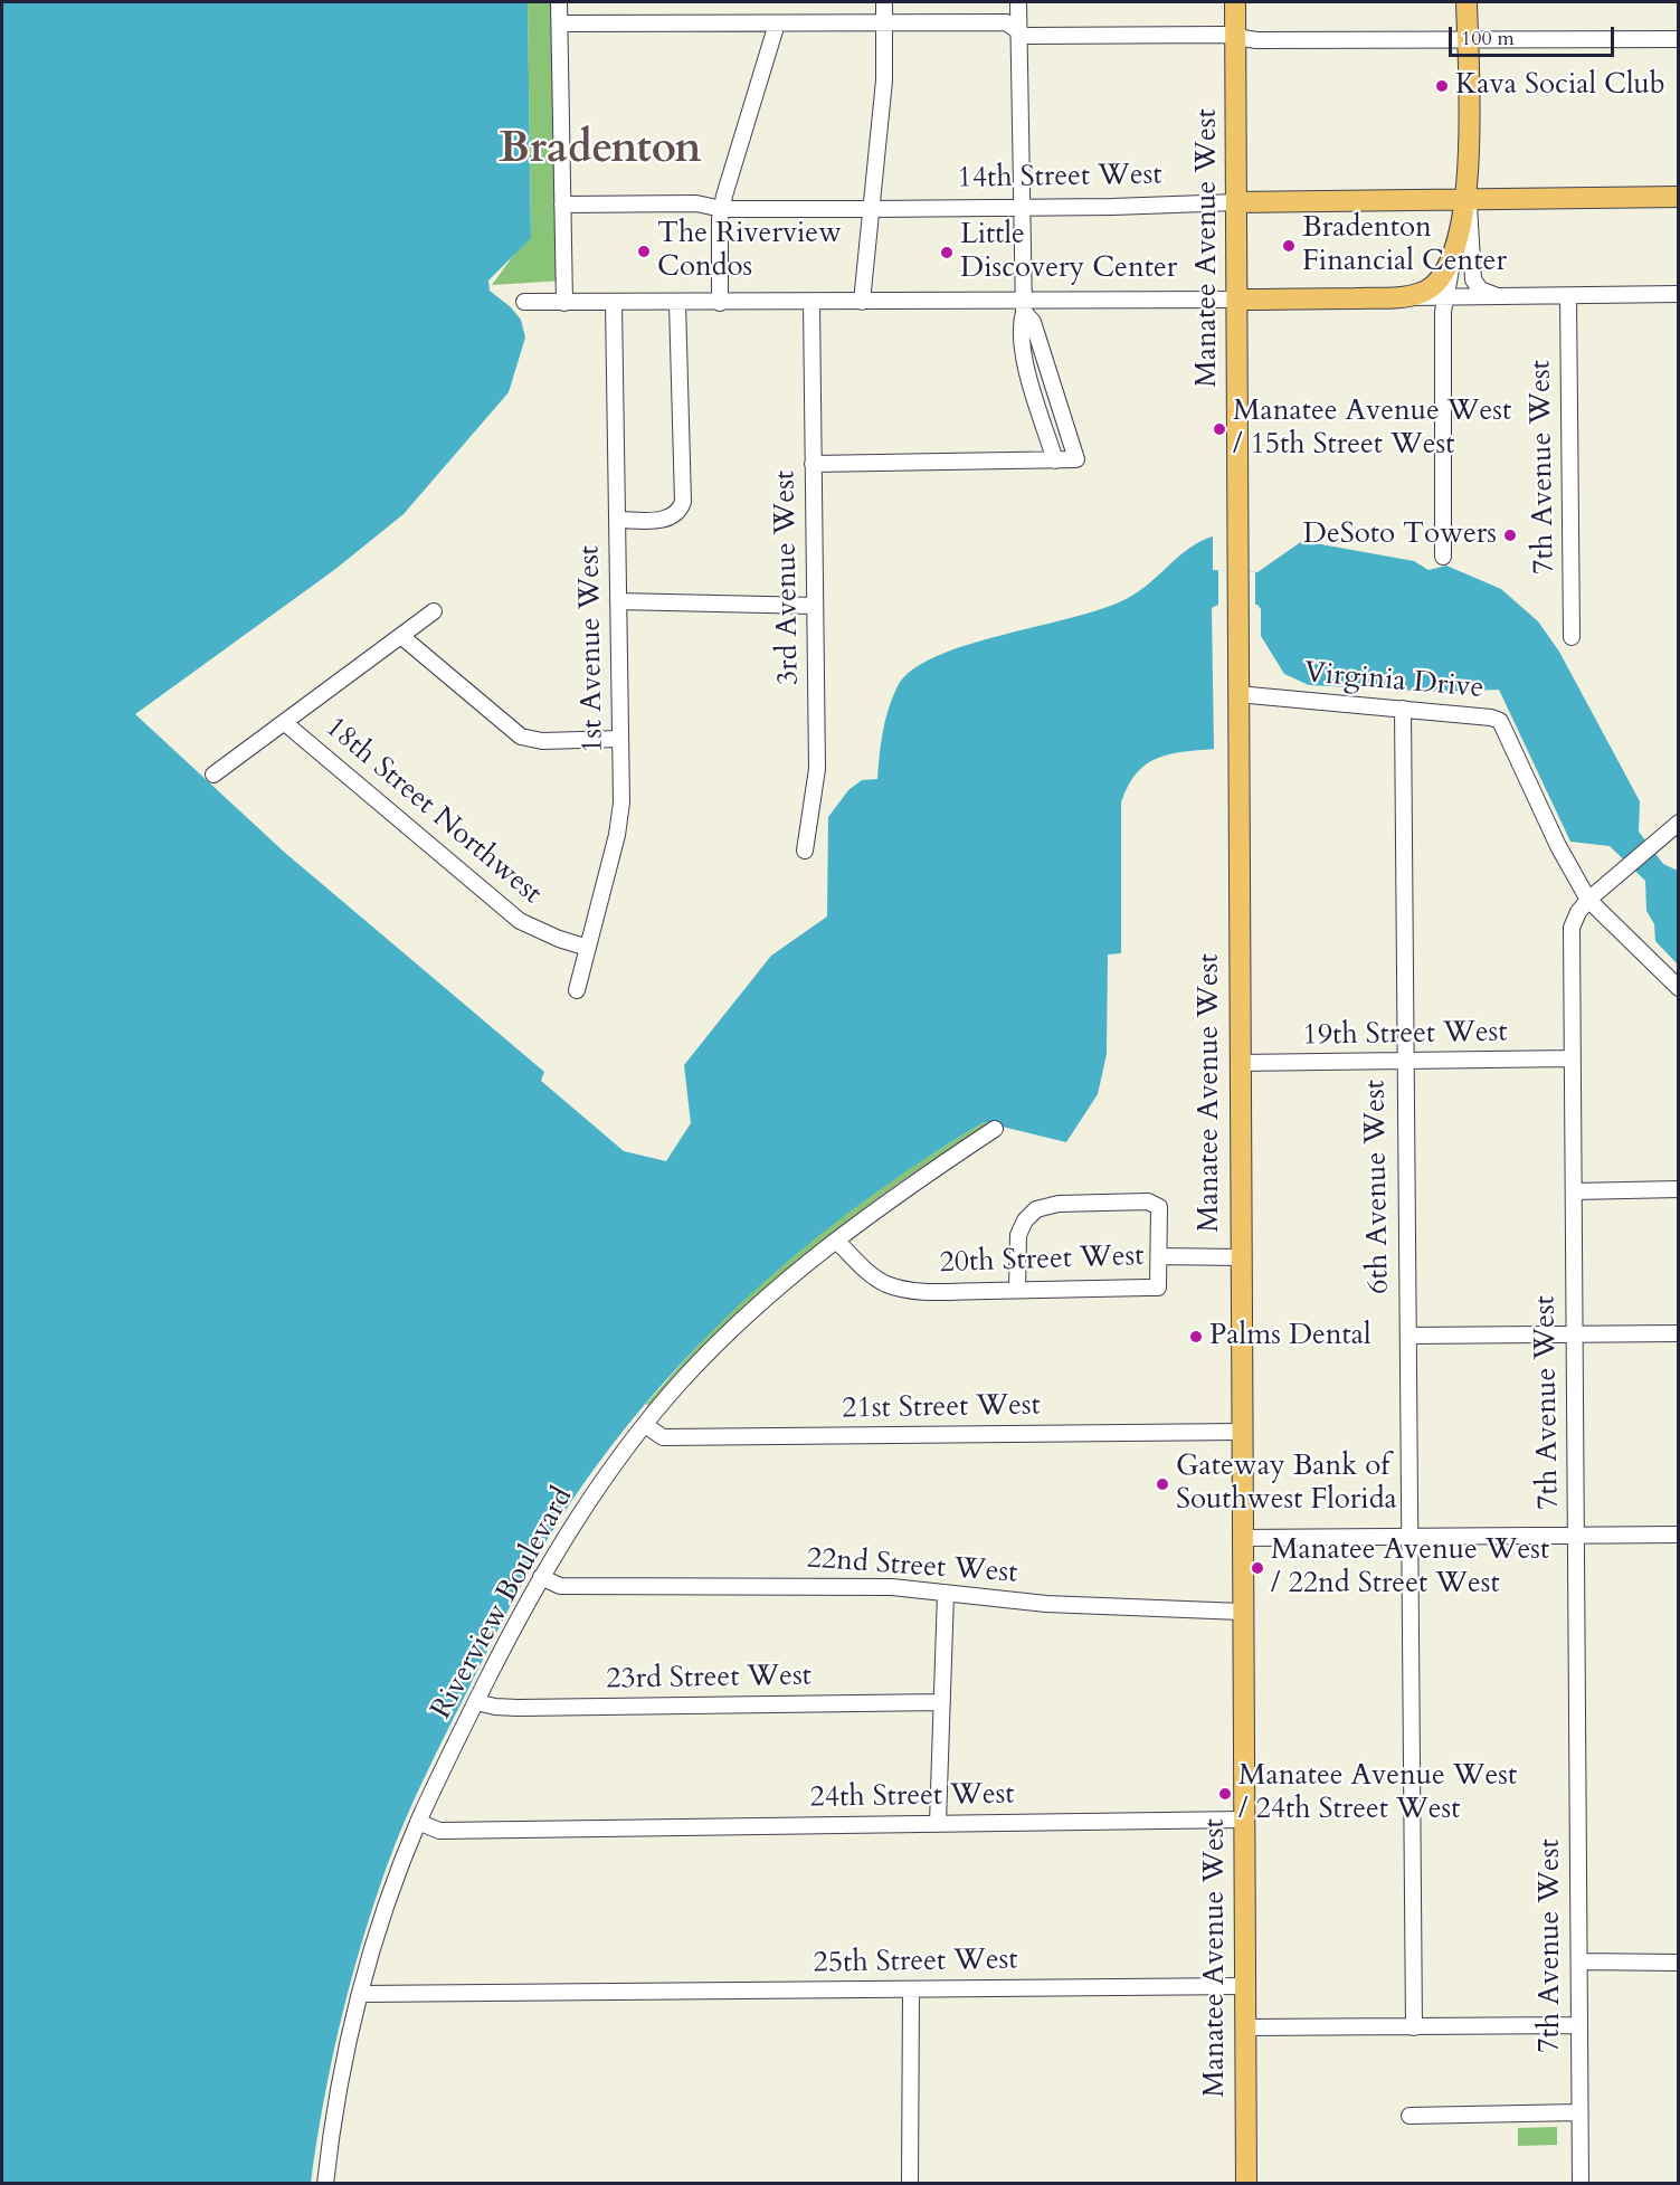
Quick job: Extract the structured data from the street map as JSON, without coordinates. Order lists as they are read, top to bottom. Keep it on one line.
{"streets":{"main road":["14th Street West","Manatee Avenue West"],"street":["7th Avenue West","3rd Avenue West","1st Avenue West","Virginia Drive","18th Street Northwest","19th Street West","6th Avenue West","20th Street West","21st Street West","22nd Street West","Riverview Boulevard","23rd Street West","24th Street West","25th Street West"]},"crossings":[["14th Street West","Manatee Avenue West"],["Manatee Avenue West","Virginia Drive"],["Manatee Avenue West","19th Street West"],["Manatee Avenue West","20th Street West"],["Manatee Avenue West","21st Street West"],["Manatee Avenue West","22nd Street West"],["Manatee Avenue West","24th Street West"],["Manatee Avenue West","25th Street West"],["7th Avenue West","Virginia Drive"],["7th Avenue West","19th Street West"],["1st Avenue West","18th Street Northwest"],["Virginia Drive","6th Avenue West"],["19th Street West","6th Avenue West"],["20th Street West","Riverview Boulevard"],["21st Street West","Riverview Boulevard"],["22nd Street West","Riverview Boulevard"],["Riverview Boulevard","23rd Street West"],["Riverview Boulevard","24th Street West"],["Riverview Boulevard","25th Street West"]],"districts":["Bradenton"],"places":["Kava Social Club","Bradenton Financial Center","The Riverview Condos","Little Discovery Center","Manatee Avenue West / 15th Street West","DeSoto Towers","Palms Dental","Gateway Bank of Southwest Florida","Manatee Avenue West / 22nd Street West","Manatee Avenue West / 24th Street West"],"scale_bar":"100 m"}
